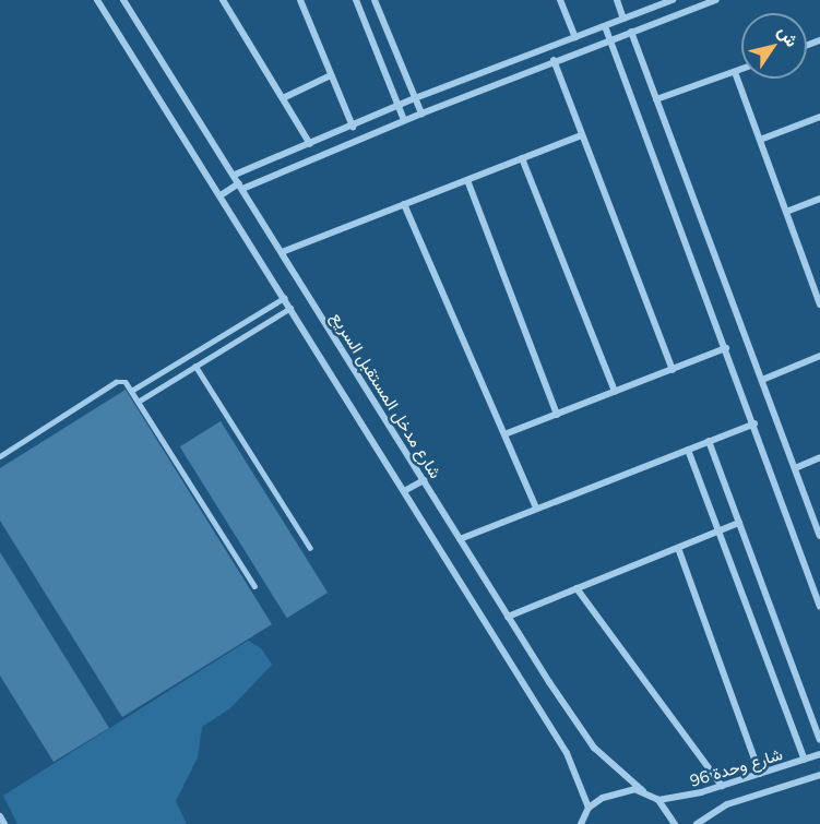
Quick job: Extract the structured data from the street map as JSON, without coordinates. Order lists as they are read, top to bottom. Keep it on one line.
{"streets":{"street":["شارع مدخل المستقبل السريع","شارع وحدة 96"]},"crossings":[["شارع مدخل المستقبل السريع","شارع وحدة 96"]],"north":"top right"}
